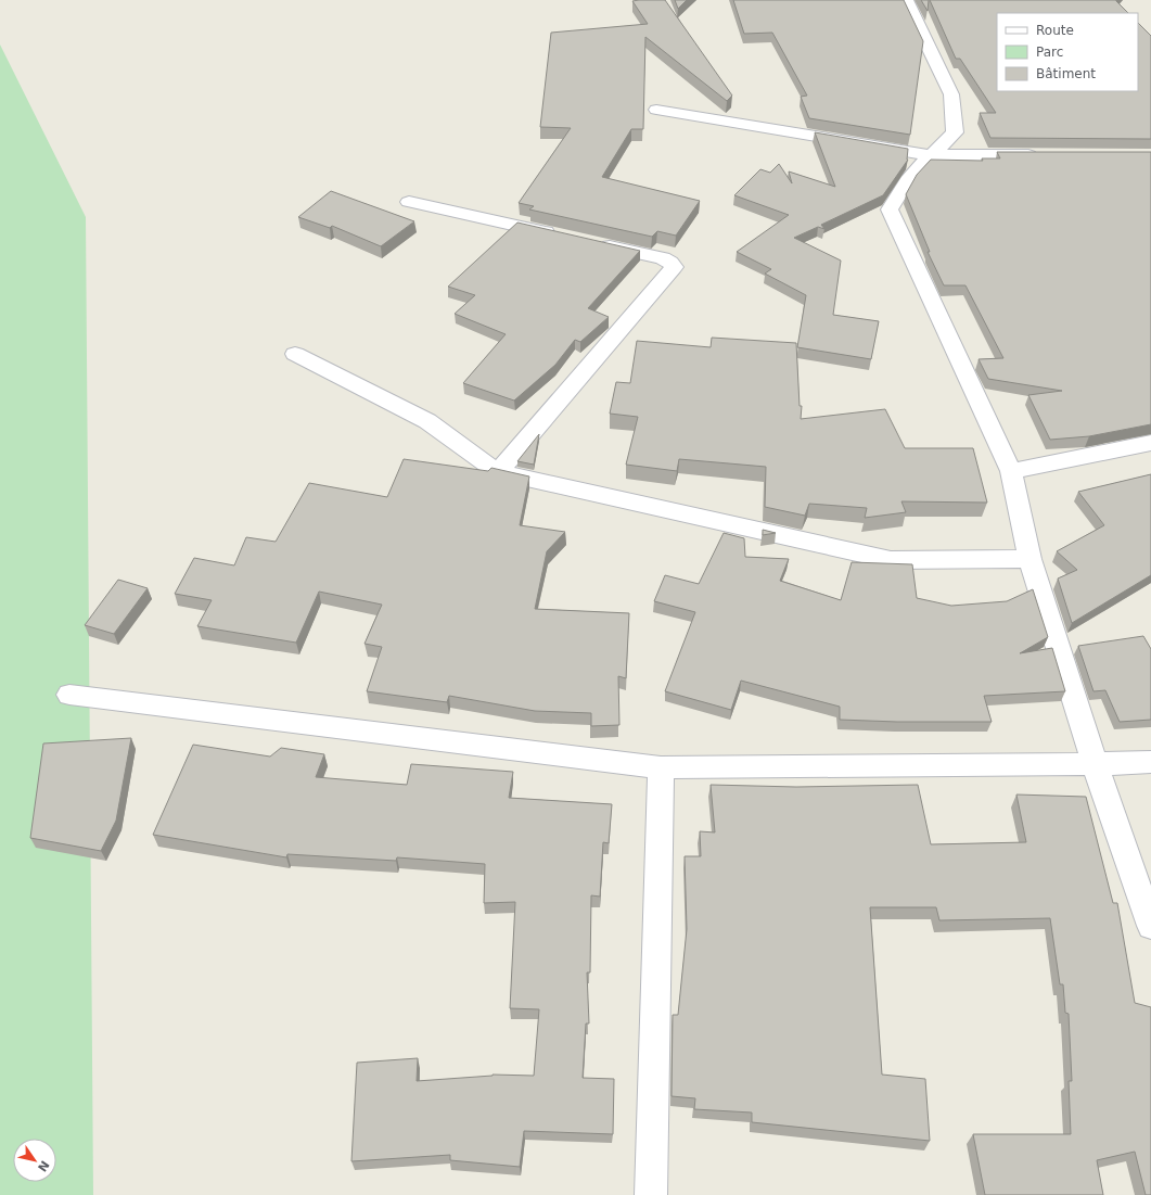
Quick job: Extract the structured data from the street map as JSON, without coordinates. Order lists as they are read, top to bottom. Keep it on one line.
{"legend":["Route","Parc","Bâtiment"],"north":"bottom right"}
